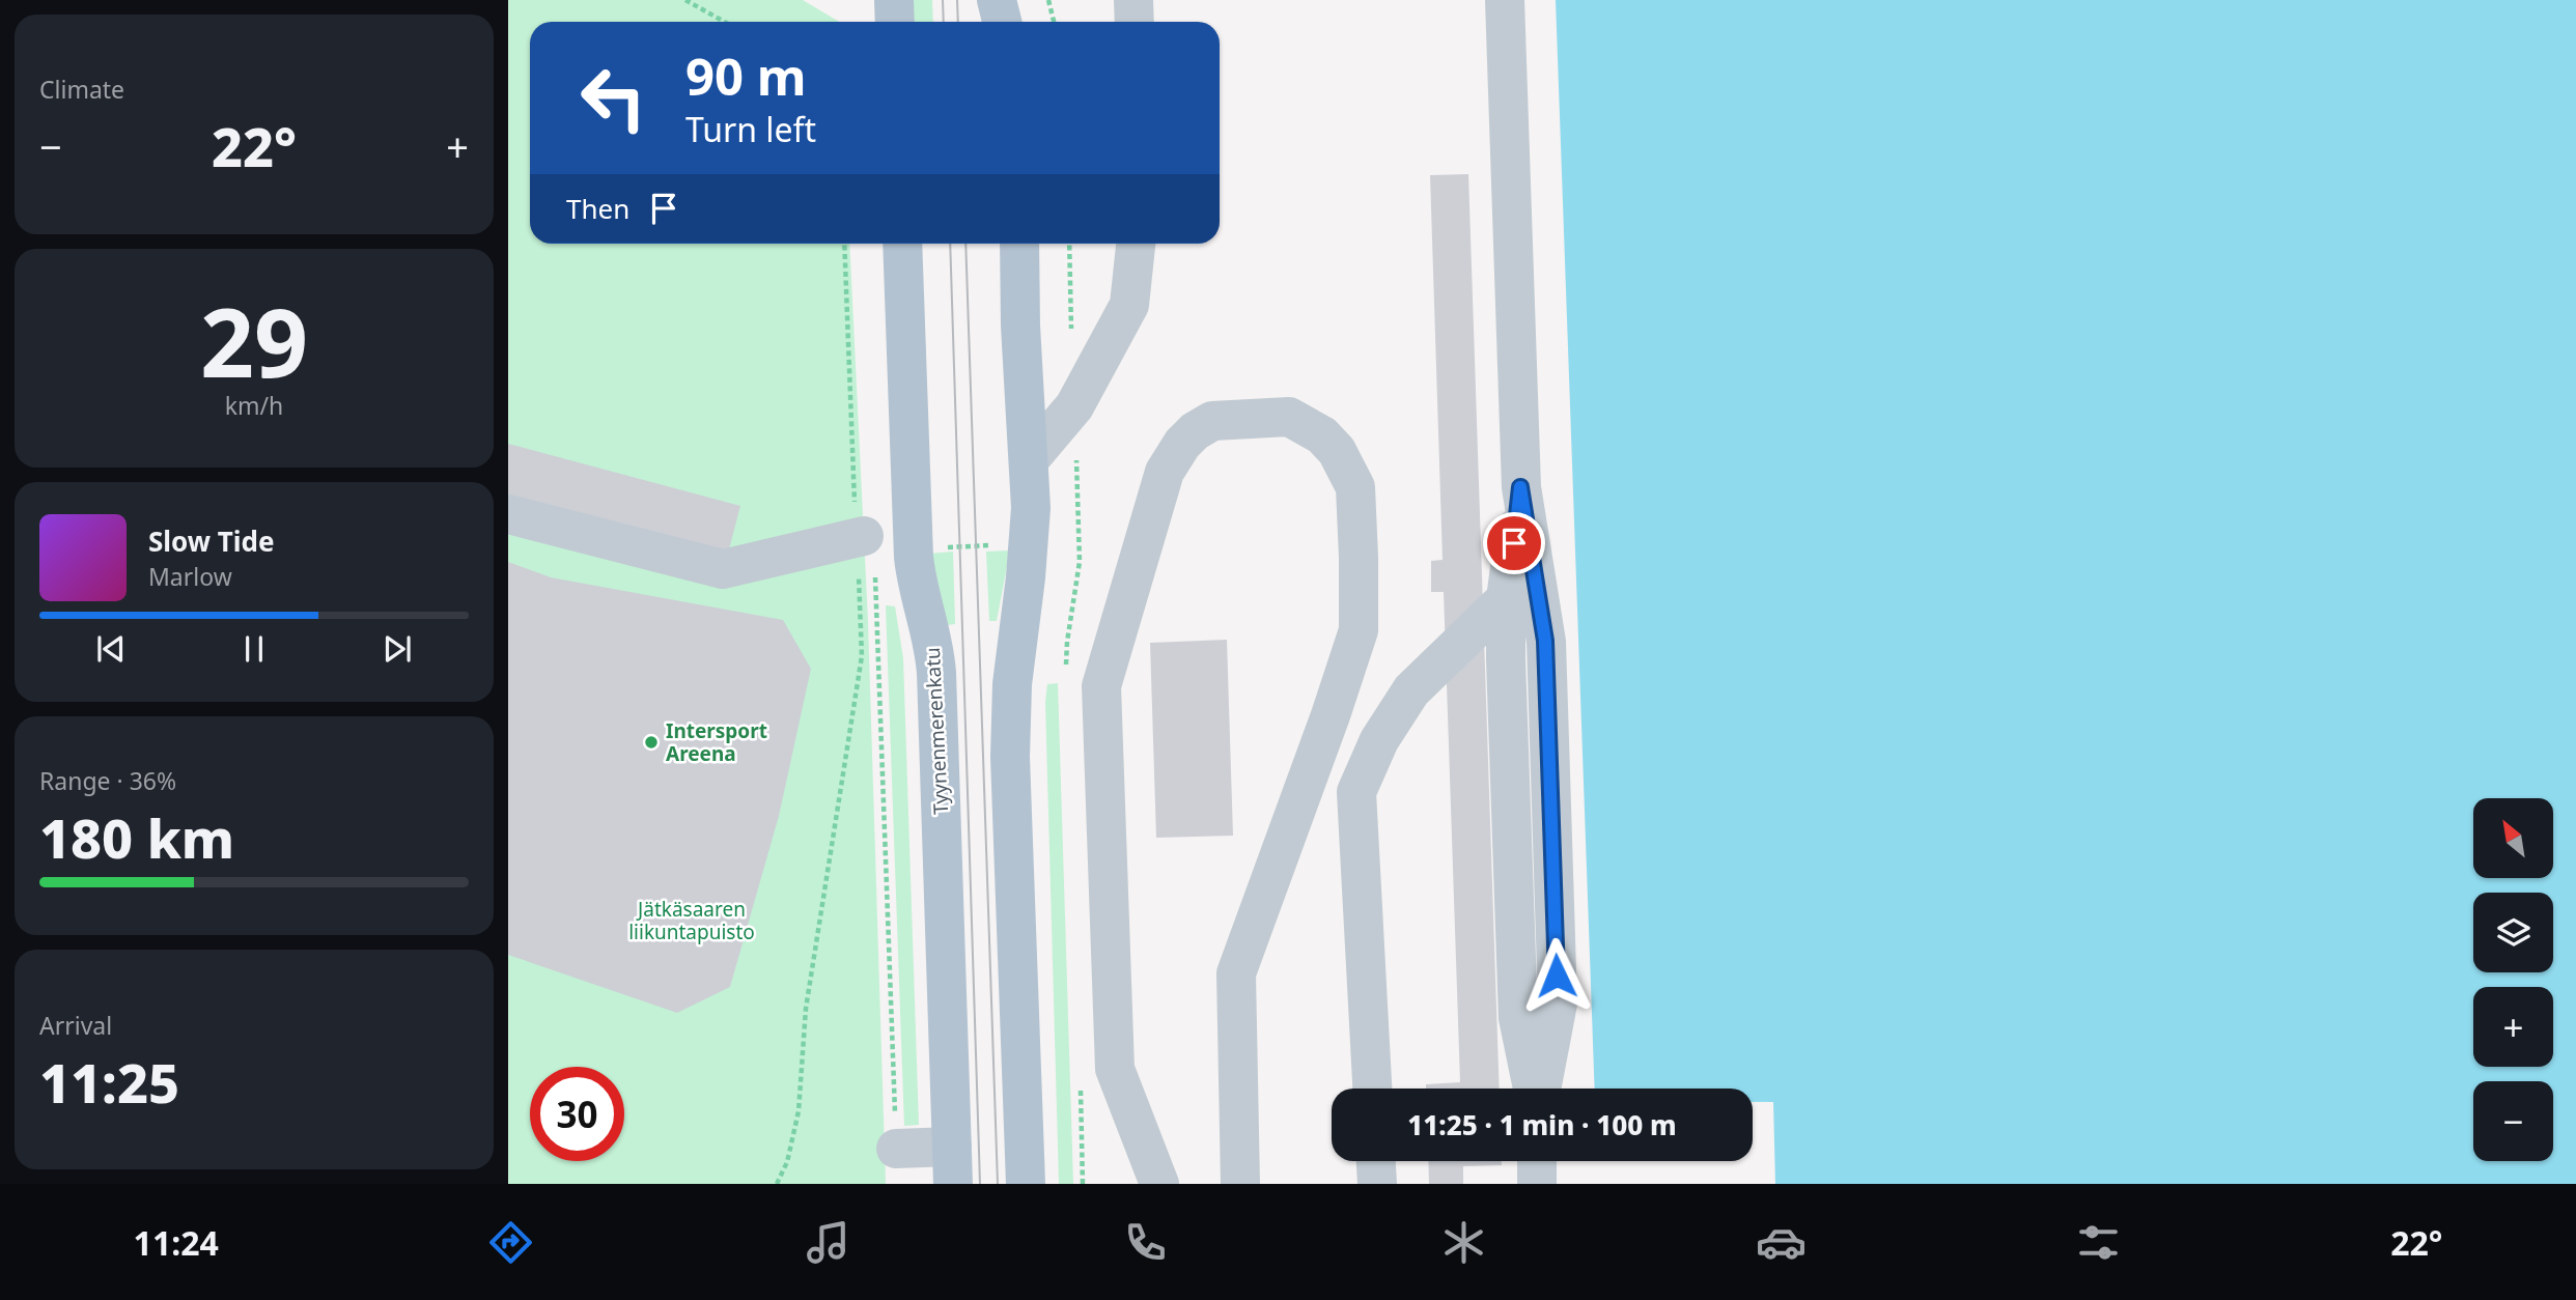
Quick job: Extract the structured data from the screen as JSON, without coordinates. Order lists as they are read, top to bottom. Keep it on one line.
{"streets":{"main road":["Tyynenmerenkatu"]},"parks":["Jätkäsaaren liikuntapuisto"],"places":["Intersport Areena"],"north":"top left","page":{"tile":["Climate",["29","km/h"],["Range · 36%","180 km"],["Arrival","11:25"]],"turn":["90 m","Turn left"],"heat":["−","22°","+"],"then":"Then","song":["Slow Tide","Marlow"],"map_buttons":["+","−"],"limit":"30","trip":"11:25 · 1 min · 100 m","tabs":["11:24","22°"]}}
